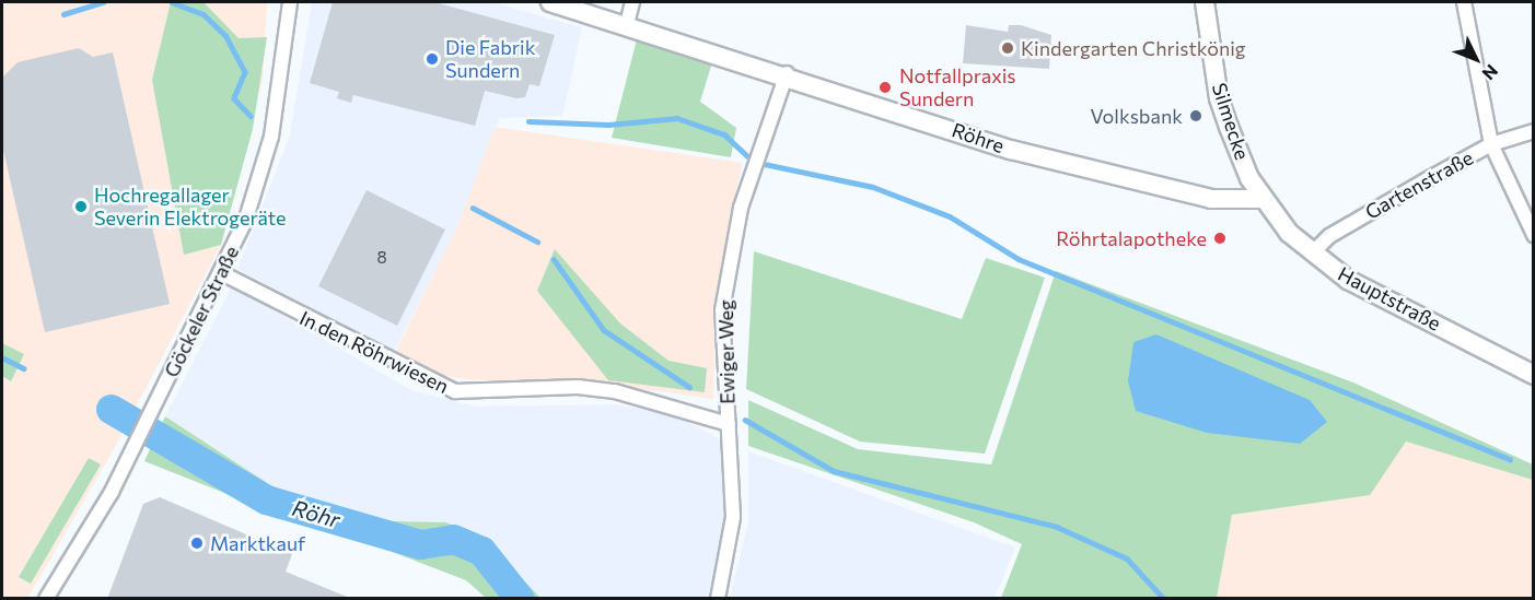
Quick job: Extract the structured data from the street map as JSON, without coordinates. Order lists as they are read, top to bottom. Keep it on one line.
{"streets":{"main road":["Silmecke","Röhre","Hauptstraße"],"street":["Gartenstraße","Göckeler Straße","In den Röhrwiesen","Ewiger Weg"]},"crossings":[["Silmecke","Röhre"],["Silmecke","Hauptstraße"],["Röhre","Hauptstraße"],["Röhre","Ewiger Weg"],["Gartenstraße","Hauptstraße"],["Göckeler Straße","In den Röhrwiesen"],["In den Röhrwiesen","Ewiger Weg"]],"water":["Röhr"],"places":["Kindergarten Christkönig","Die Fabrik Sundern","Notfallpraxis Sundern","Volksbank","Hochregallager Severin Elektrogeräte","Röhrtalapotheke","Marktkauf"],"house_numbers":["8"],"north":"bottom right"}
